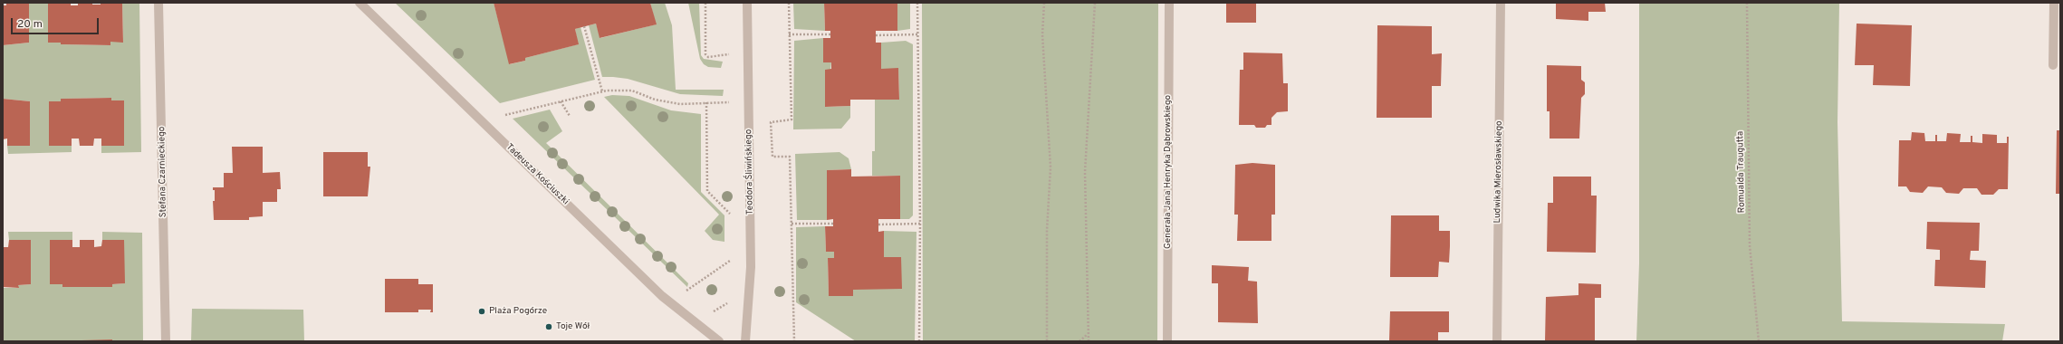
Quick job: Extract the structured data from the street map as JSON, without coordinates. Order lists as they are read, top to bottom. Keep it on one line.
{"streets":{"street":["Stefana Czarnieckiego","Teodora Śliwińskiego","Generała Jana Henryka Dąbrowskiego","Ludwika Mierosławskiego","Tadeusza Kościuszki"],"path":["Romualda Traugutta"]},"places":["Plaża Pogórze","Toje Wół"],"scale_bar":"20 m"}
